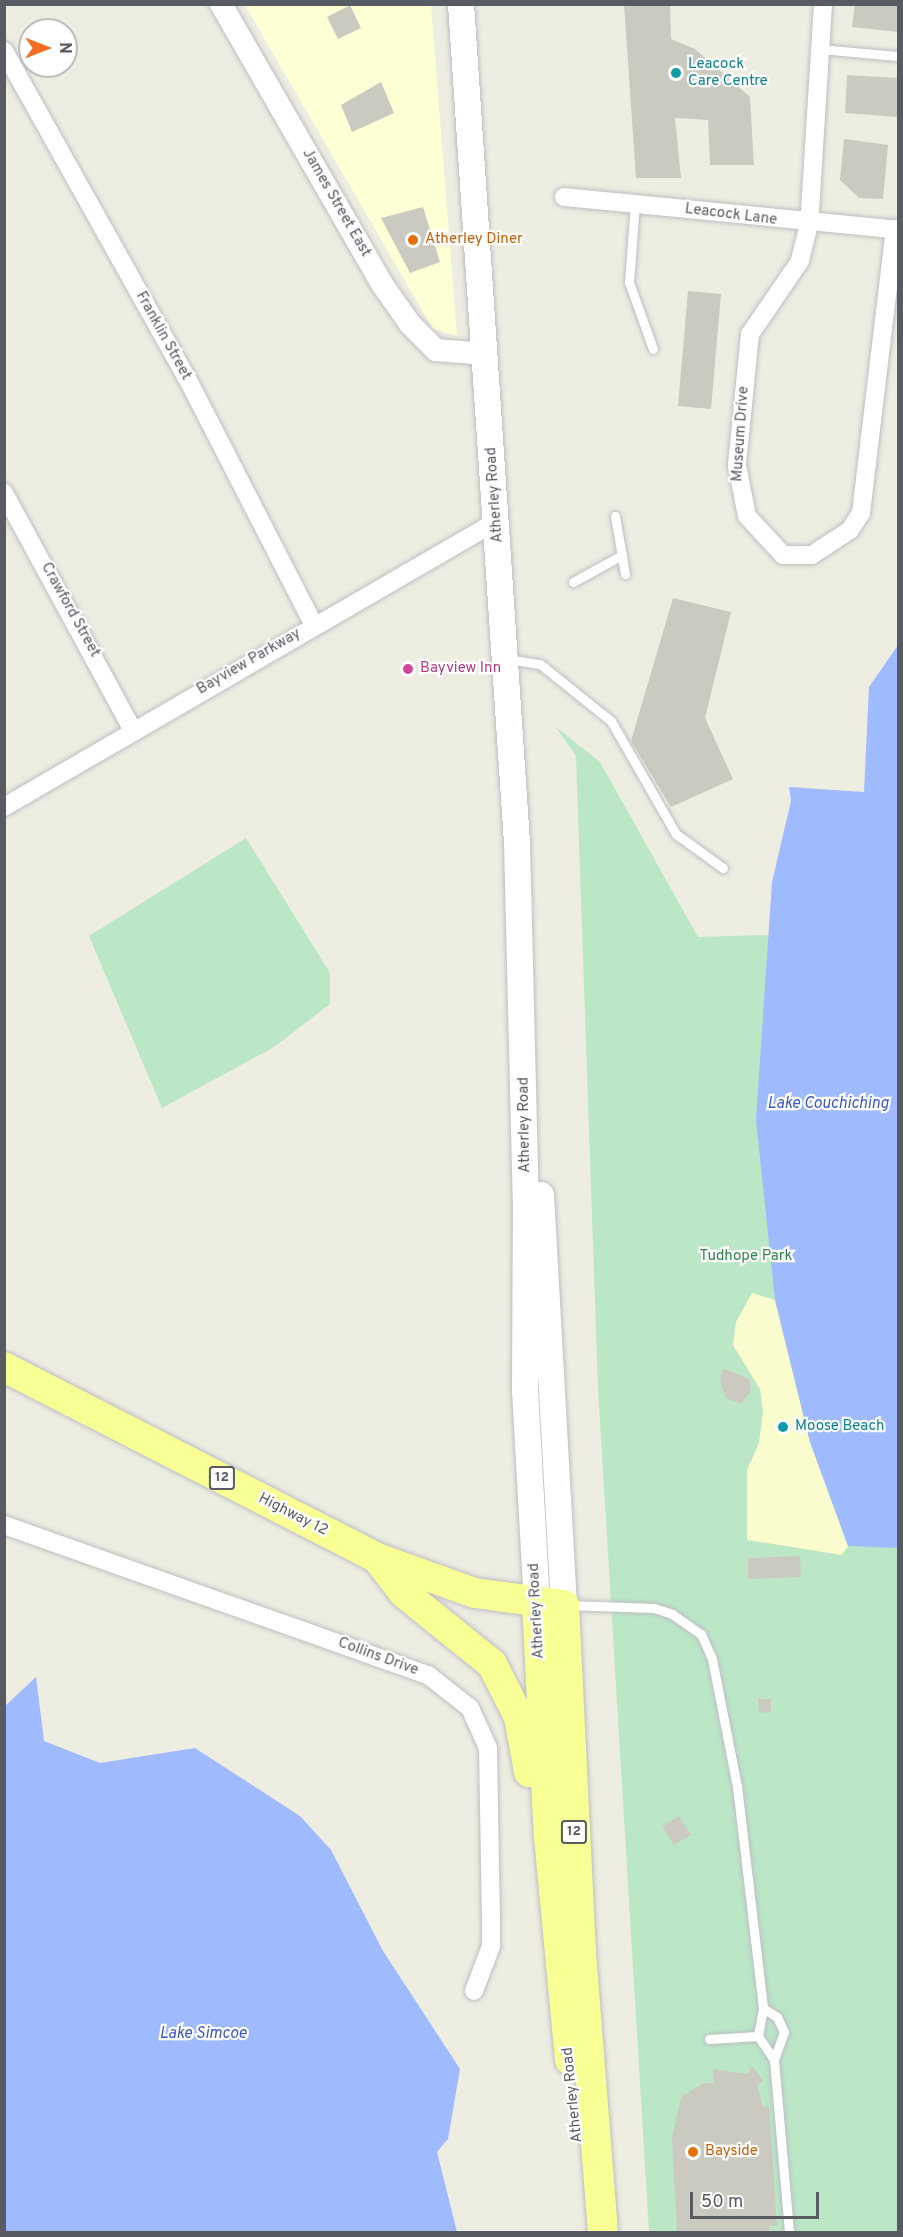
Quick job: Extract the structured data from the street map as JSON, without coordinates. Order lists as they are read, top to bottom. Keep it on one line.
{"streets":{"highway":["Atherley Road","12","Highway 12"],"street":["James Street East","Leacock Lane","Franklin Street","Museum Drive","Crawford Street","Bayview Parkway","Collins Drive"]},"crossings":[["James Street East","Atherley Road"],["Leacock Lane","Museum Drive"],["Franklin Street","Bayview Parkway"],["Atherley Road","Bayview Parkway"],["Atherley Road","Highway 12"],["Crawford Street","Bayview Parkway"]],"water":["Lake Couchiching","Lake Simcoe"],"parks":["Tudhope Park"],"places":["Leacock Care Centre","Atherley Diner","Bayview Inn","Moose Beach","Bayside"],"scale_bar":"50 m","north":"right"}
